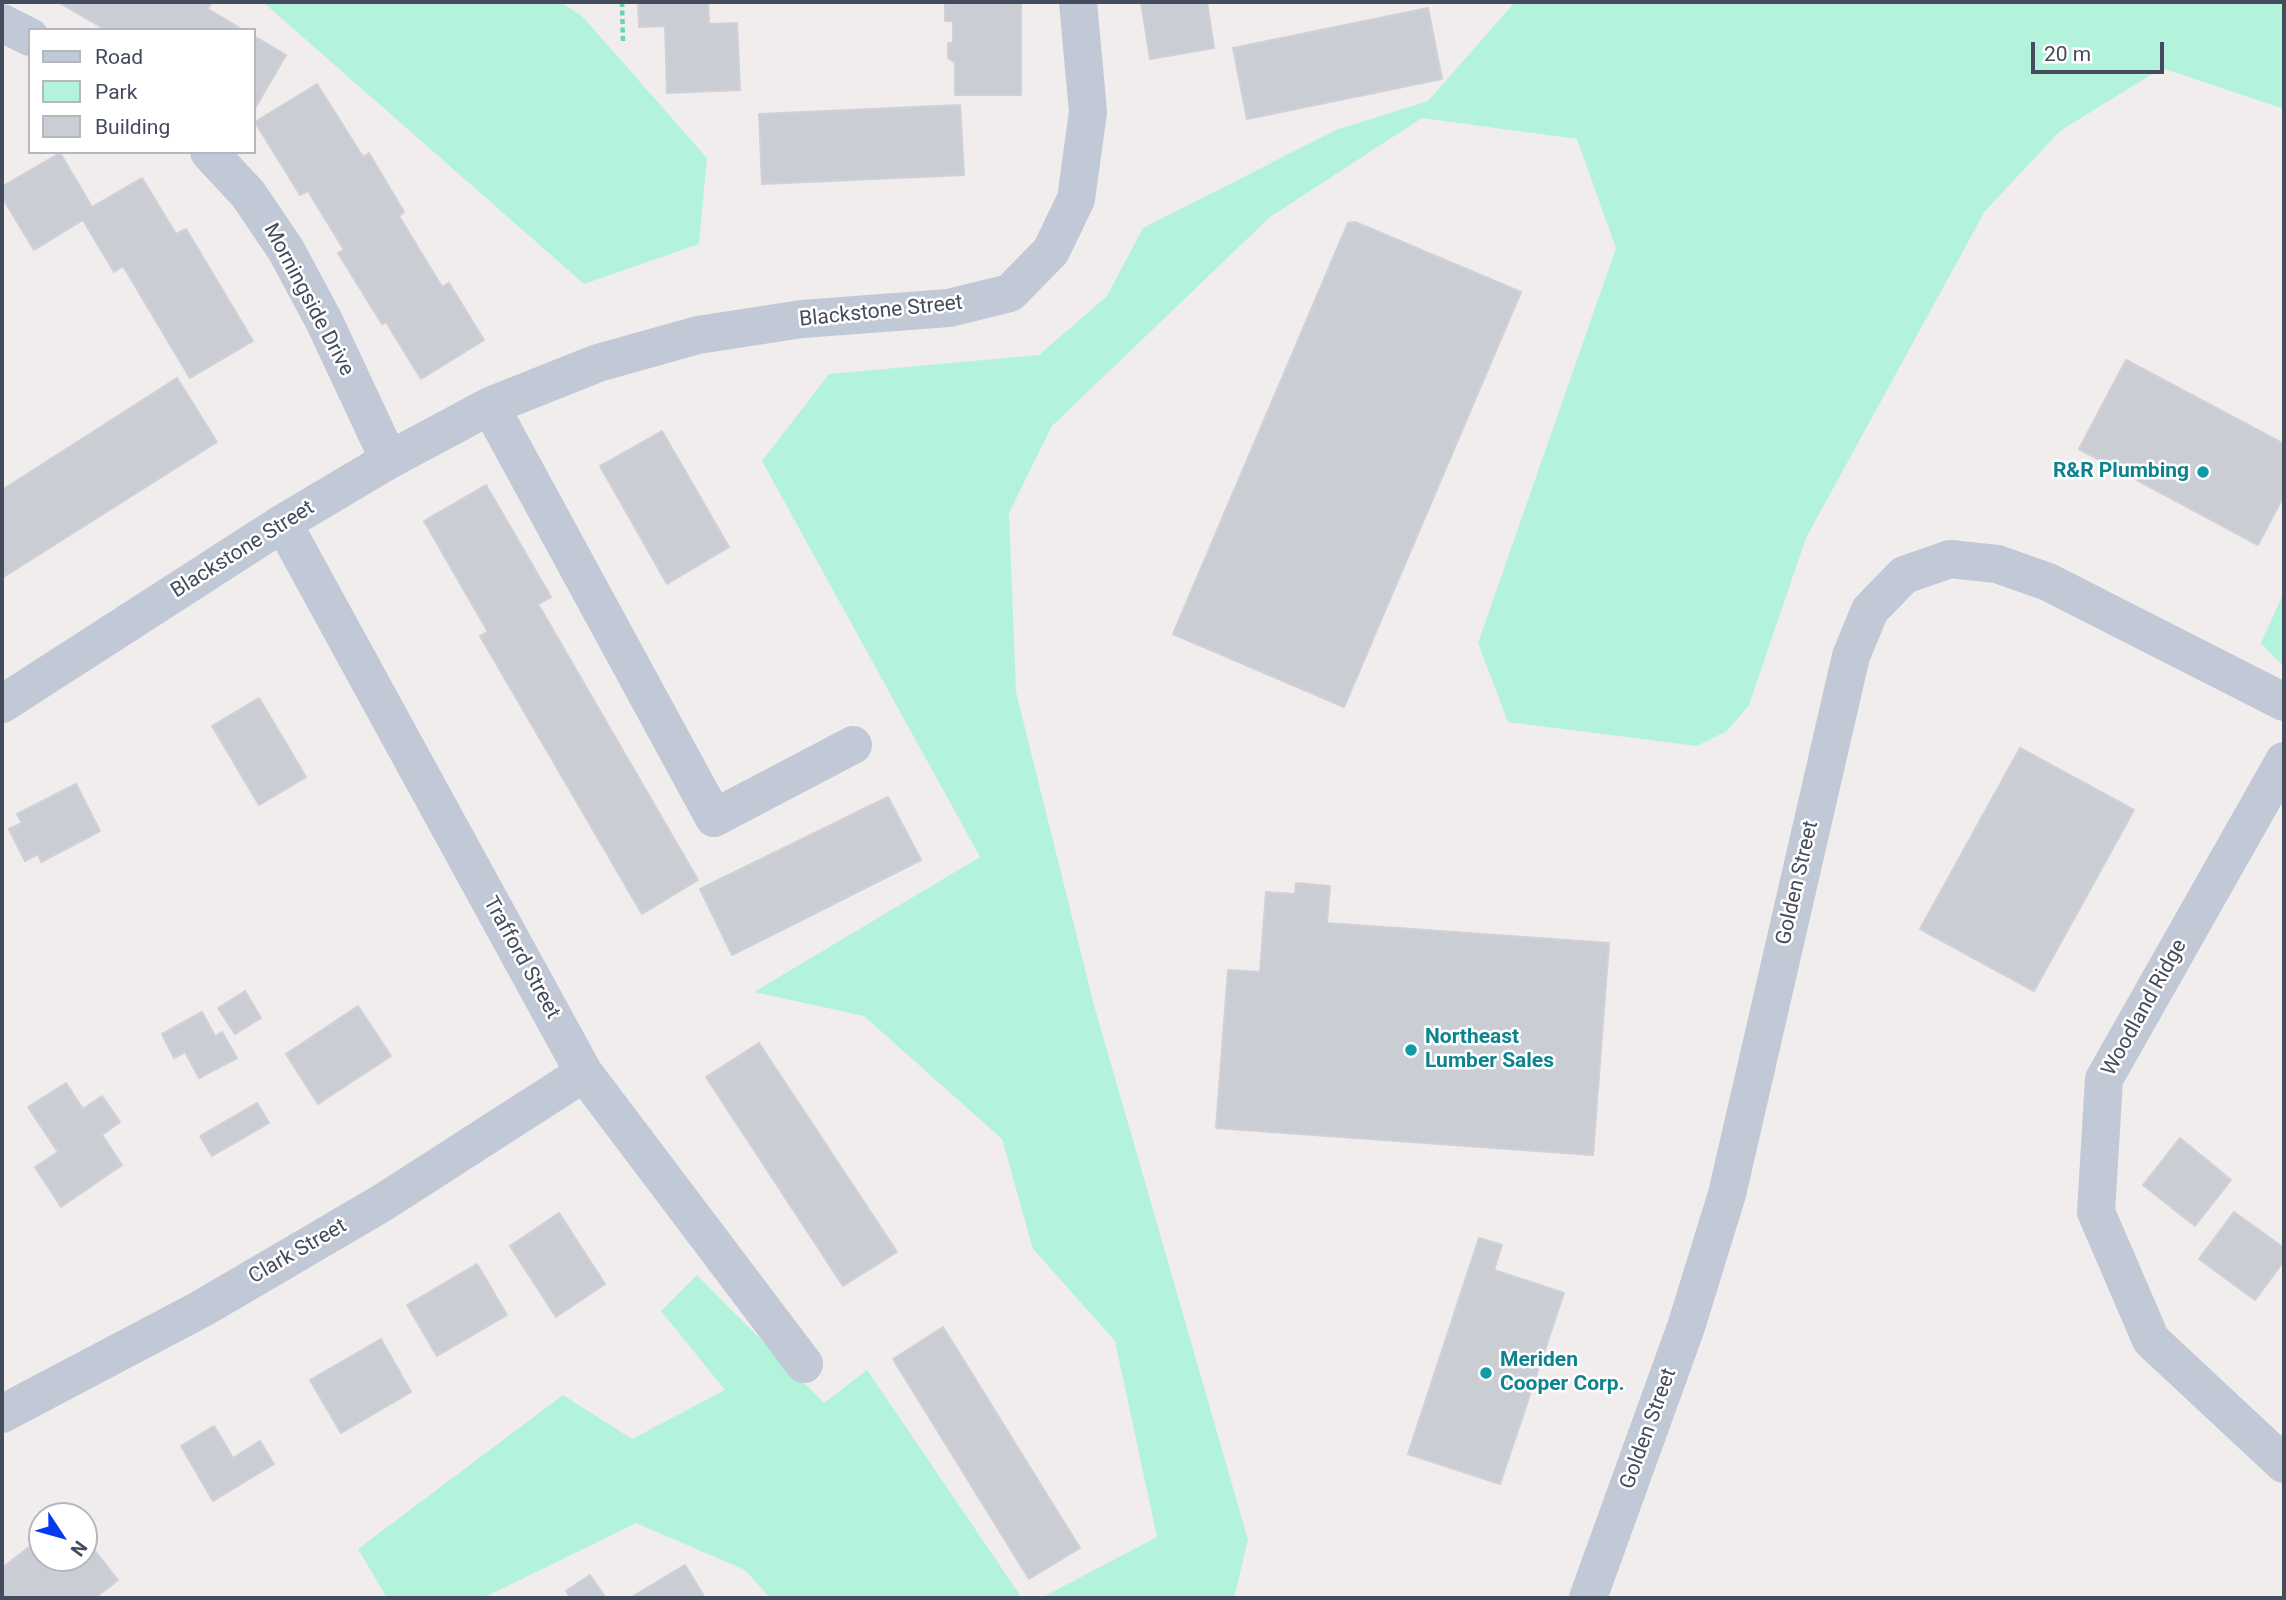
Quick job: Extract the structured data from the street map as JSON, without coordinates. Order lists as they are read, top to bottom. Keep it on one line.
{"streets":{"street":["Morningside Drive","Blackstone Street","Golden Street","Trafford Street","Woodland Ridge","Clark Street"]},"crossings":[["Morningside Drive","Blackstone Street"],["Blackstone Street","Trafford Street"],["Trafford Street","Clark Street"]],"places":["R&R Plumbing","Northeast Lumber Sales","Meriden Cooper Corp."],"legend":["Road","Park","Building"],"scale_bar":"20 m","north":"bottom right"}
